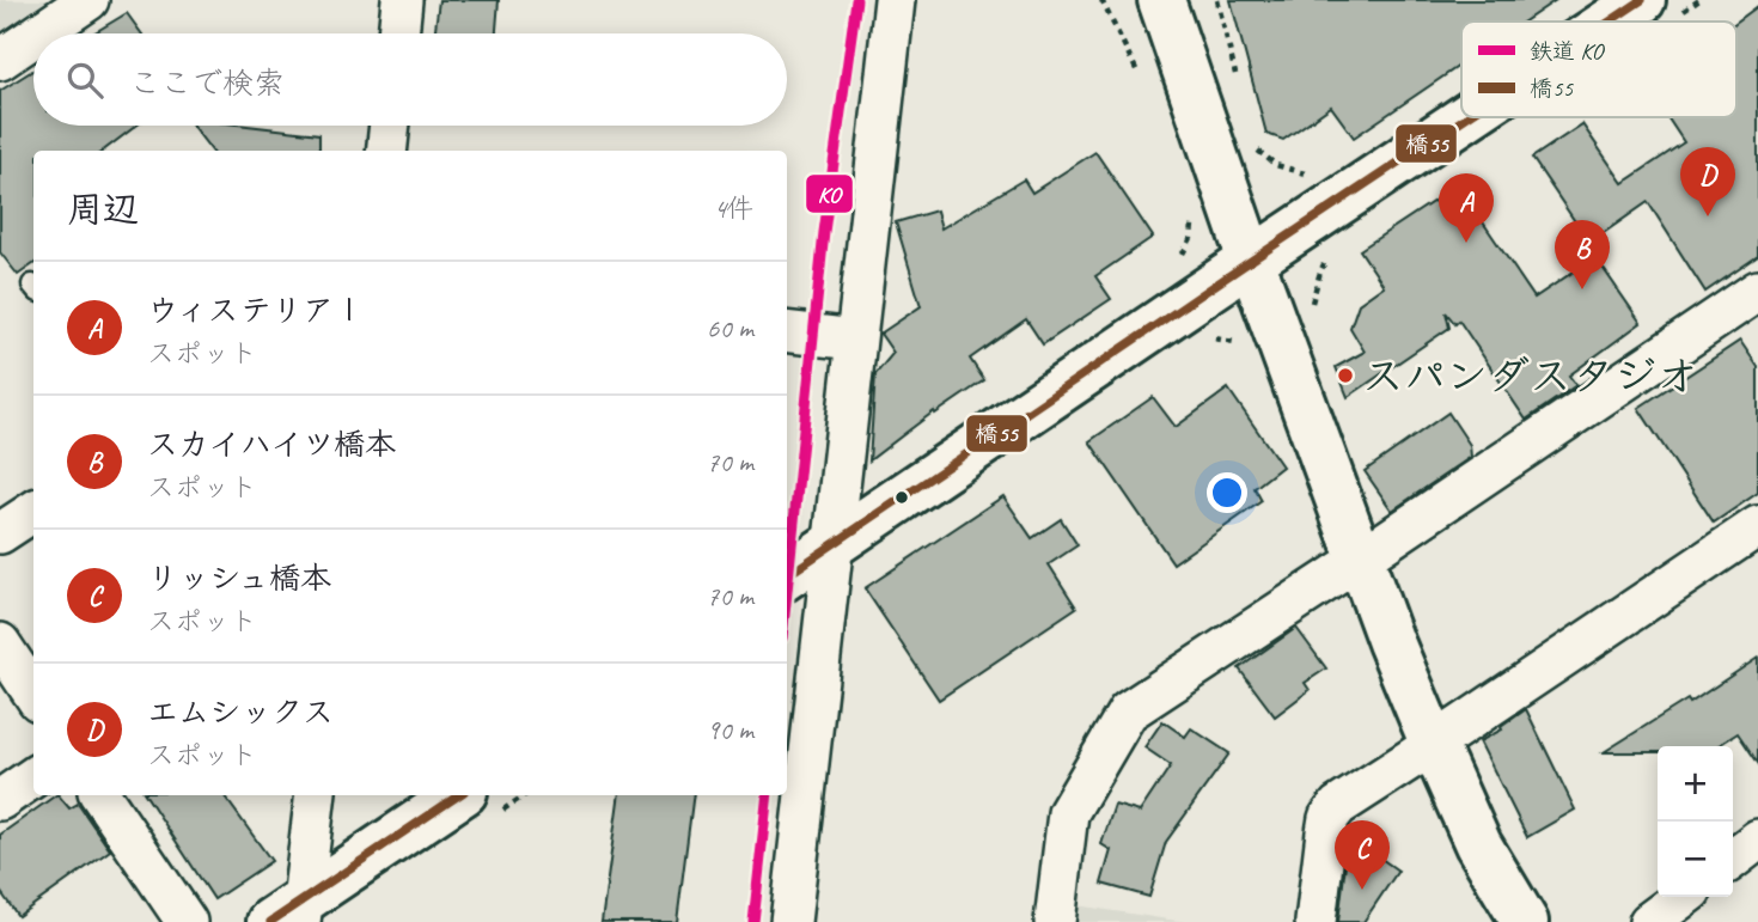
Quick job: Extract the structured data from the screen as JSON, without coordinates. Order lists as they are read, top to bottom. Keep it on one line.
{"places":["スパンダスタジオ"],"lines":["rail line KO","transit line 橋55"],"legend":["鉄道 KO","橋55"],"page":{"search":"ここで検索","pins":["D","A","B","C"],"heading":["周辺","4件"],"list":[{"mark":"A","name":"ウィステリアⅠ","note":"スポット","value":"60 m"},{"mark":"B","name":"スカイハイツ橋本","note":"スポット","value":"70 m"},{"mark":"C","name":"リッシュ橋本","note":"スポット","value":"70 m"},{"mark":"D","name":"エムシックス","note":"スポット","value":"90 m"}],"map_buttons":["+","−"]}}
